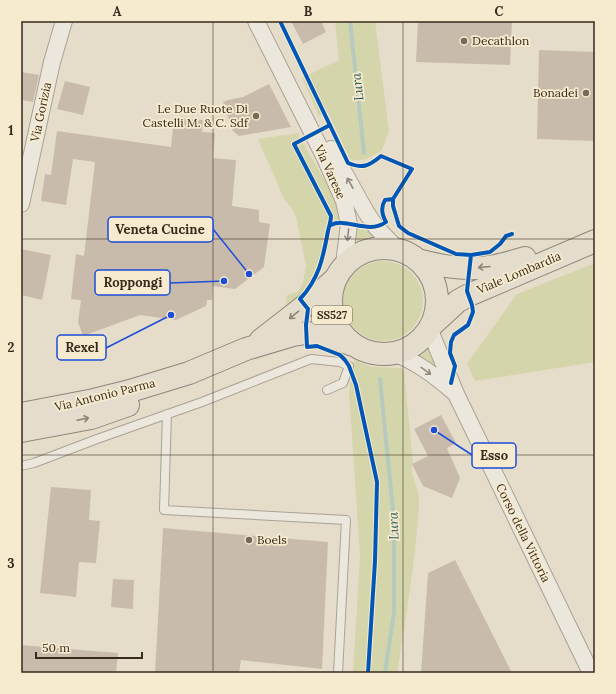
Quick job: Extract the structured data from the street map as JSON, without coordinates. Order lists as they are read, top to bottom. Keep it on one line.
{"streets":{"main road":["Viale Lombardia","SS527","Via Antonio Parma"],"street":["Via Gorizia","Via Varese","Corso della Vittoria"]},"crossings":[["Via Varese","Viale Lombardia"],["Via Varese","SS527"],["Via Varese","Via Antonio Parma"],["Via Varese","Corso della Vittoria"],["Viale Lombardia","SS527"],["Viale Lombardia","Via Antonio Parma"],["Viale Lombardia","Corso della Vittoria"],["SS527","Via Antonio Parma"],["SS527","Corso della Vittoria"],["Via Antonio Parma","Corso della Vittoria"]],"water":["Lura"],"places":["Decathlon","Bonadei","Le Due Ruote Di Castelli M. & C. Sdf","Veneta Cucine","Roppongi","Rexel","Esso","Boels"],"scale_bar":"50 m","grid":{"columns":["A","B","C"],"rows":["1","2","3"]}}
